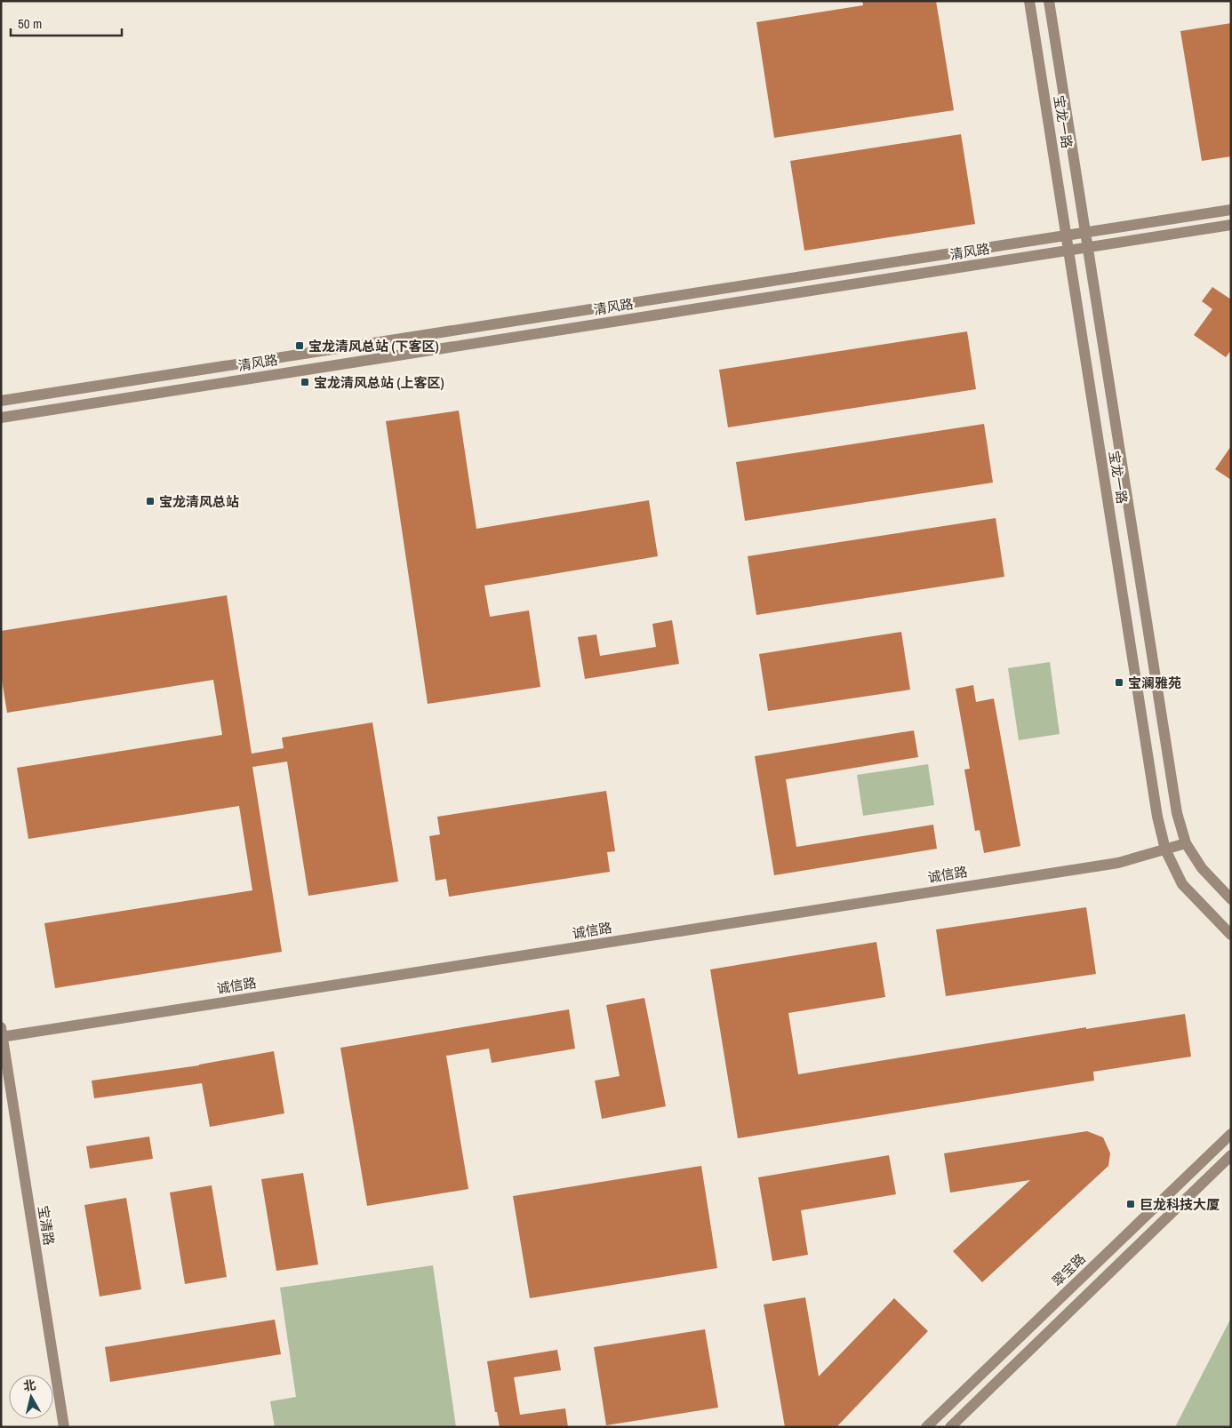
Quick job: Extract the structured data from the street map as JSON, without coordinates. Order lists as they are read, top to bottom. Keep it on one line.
{"streets":{"street":["宝龙一路","清风路","诚信路","宝清路","翠宝路"]},"crossings":[["宝龙一路","清风路"],["宝龙一路","诚信路"],["诚信路","宝清路"]],"places":{"transit":["宝龙清风总站 (下客区)","宝龙清风总站 (上客区)","宝龙清风总站","宝澜雅苑","巨龙科技大厦"]},"scale_bar":"50 m","north":"top"}
